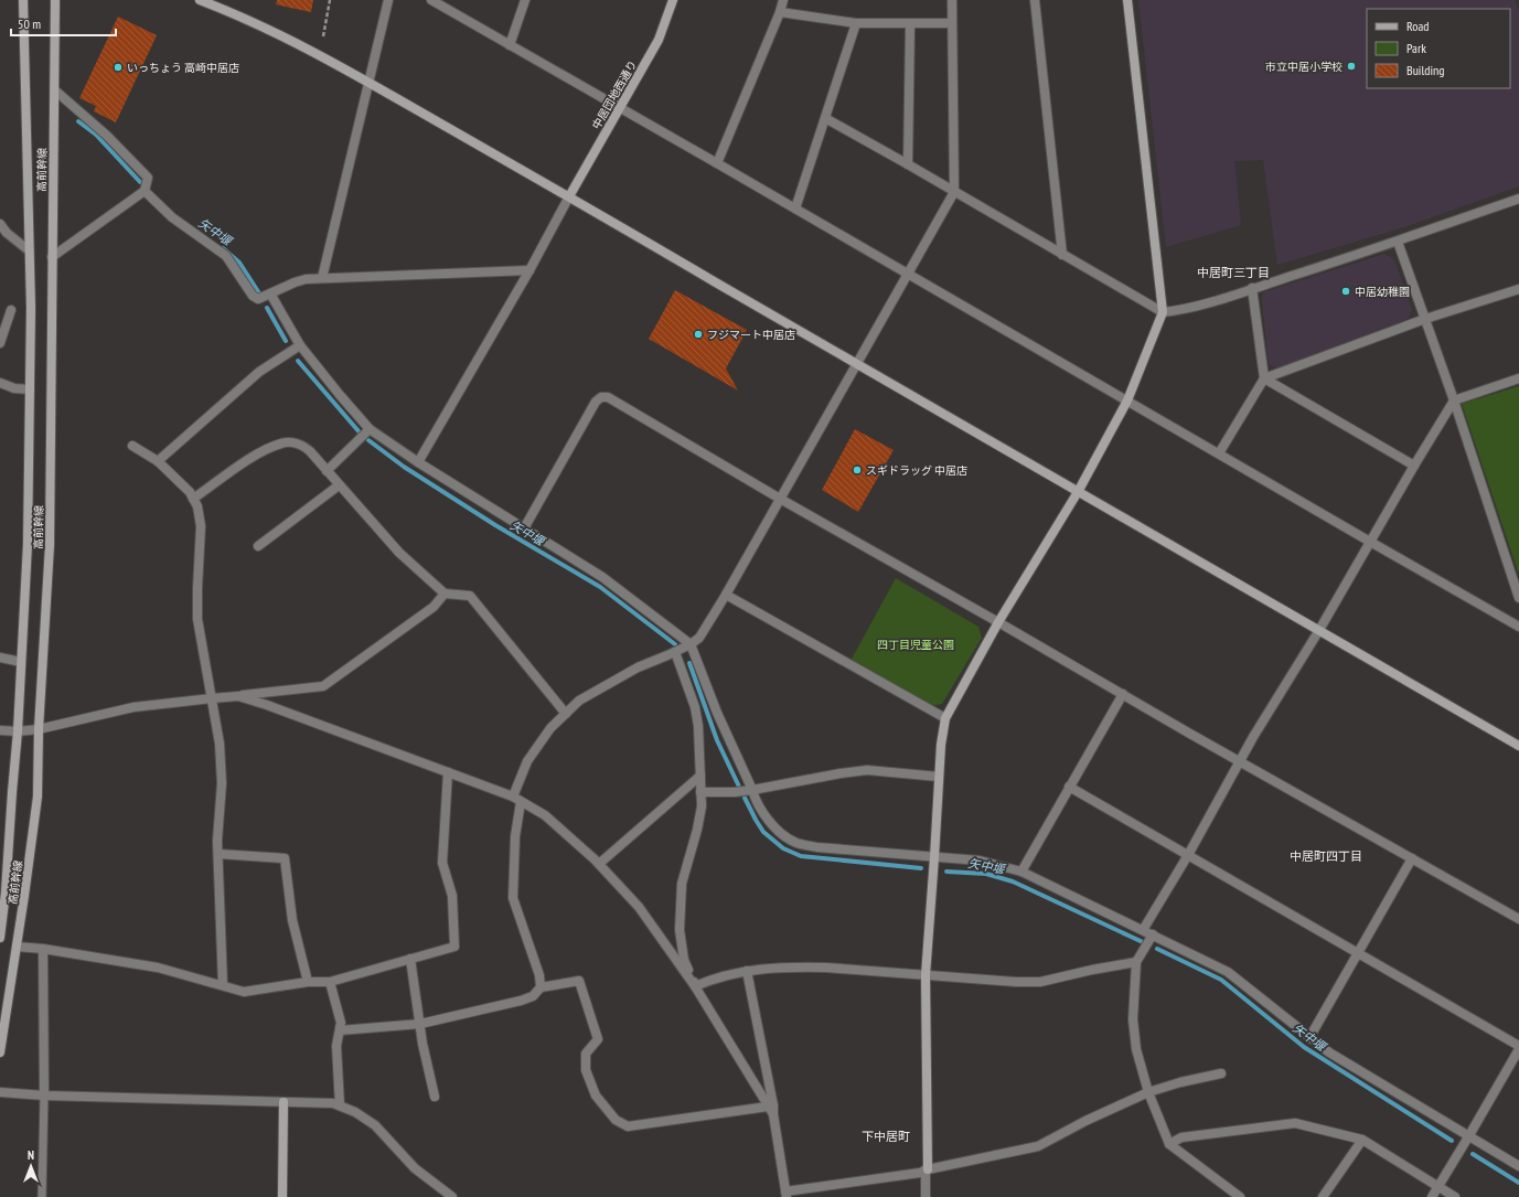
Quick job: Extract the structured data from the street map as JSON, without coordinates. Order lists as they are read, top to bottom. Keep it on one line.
{"streets":{"street":["中居団地西通り","高前幹線"]},"districts":["中居町三丁目","中居町四丁目","下中居町"],"water":["矢中堰"],"parks":["四丁目児童公園"],"places":["市立中居小学校","いっちょう 高崎中居店","中居幼稚園","フジマート中居店","スギドラッグ 中居店"],"legend":["Road","Park","Building"],"scale_bar":"50 m","north":"top"}
